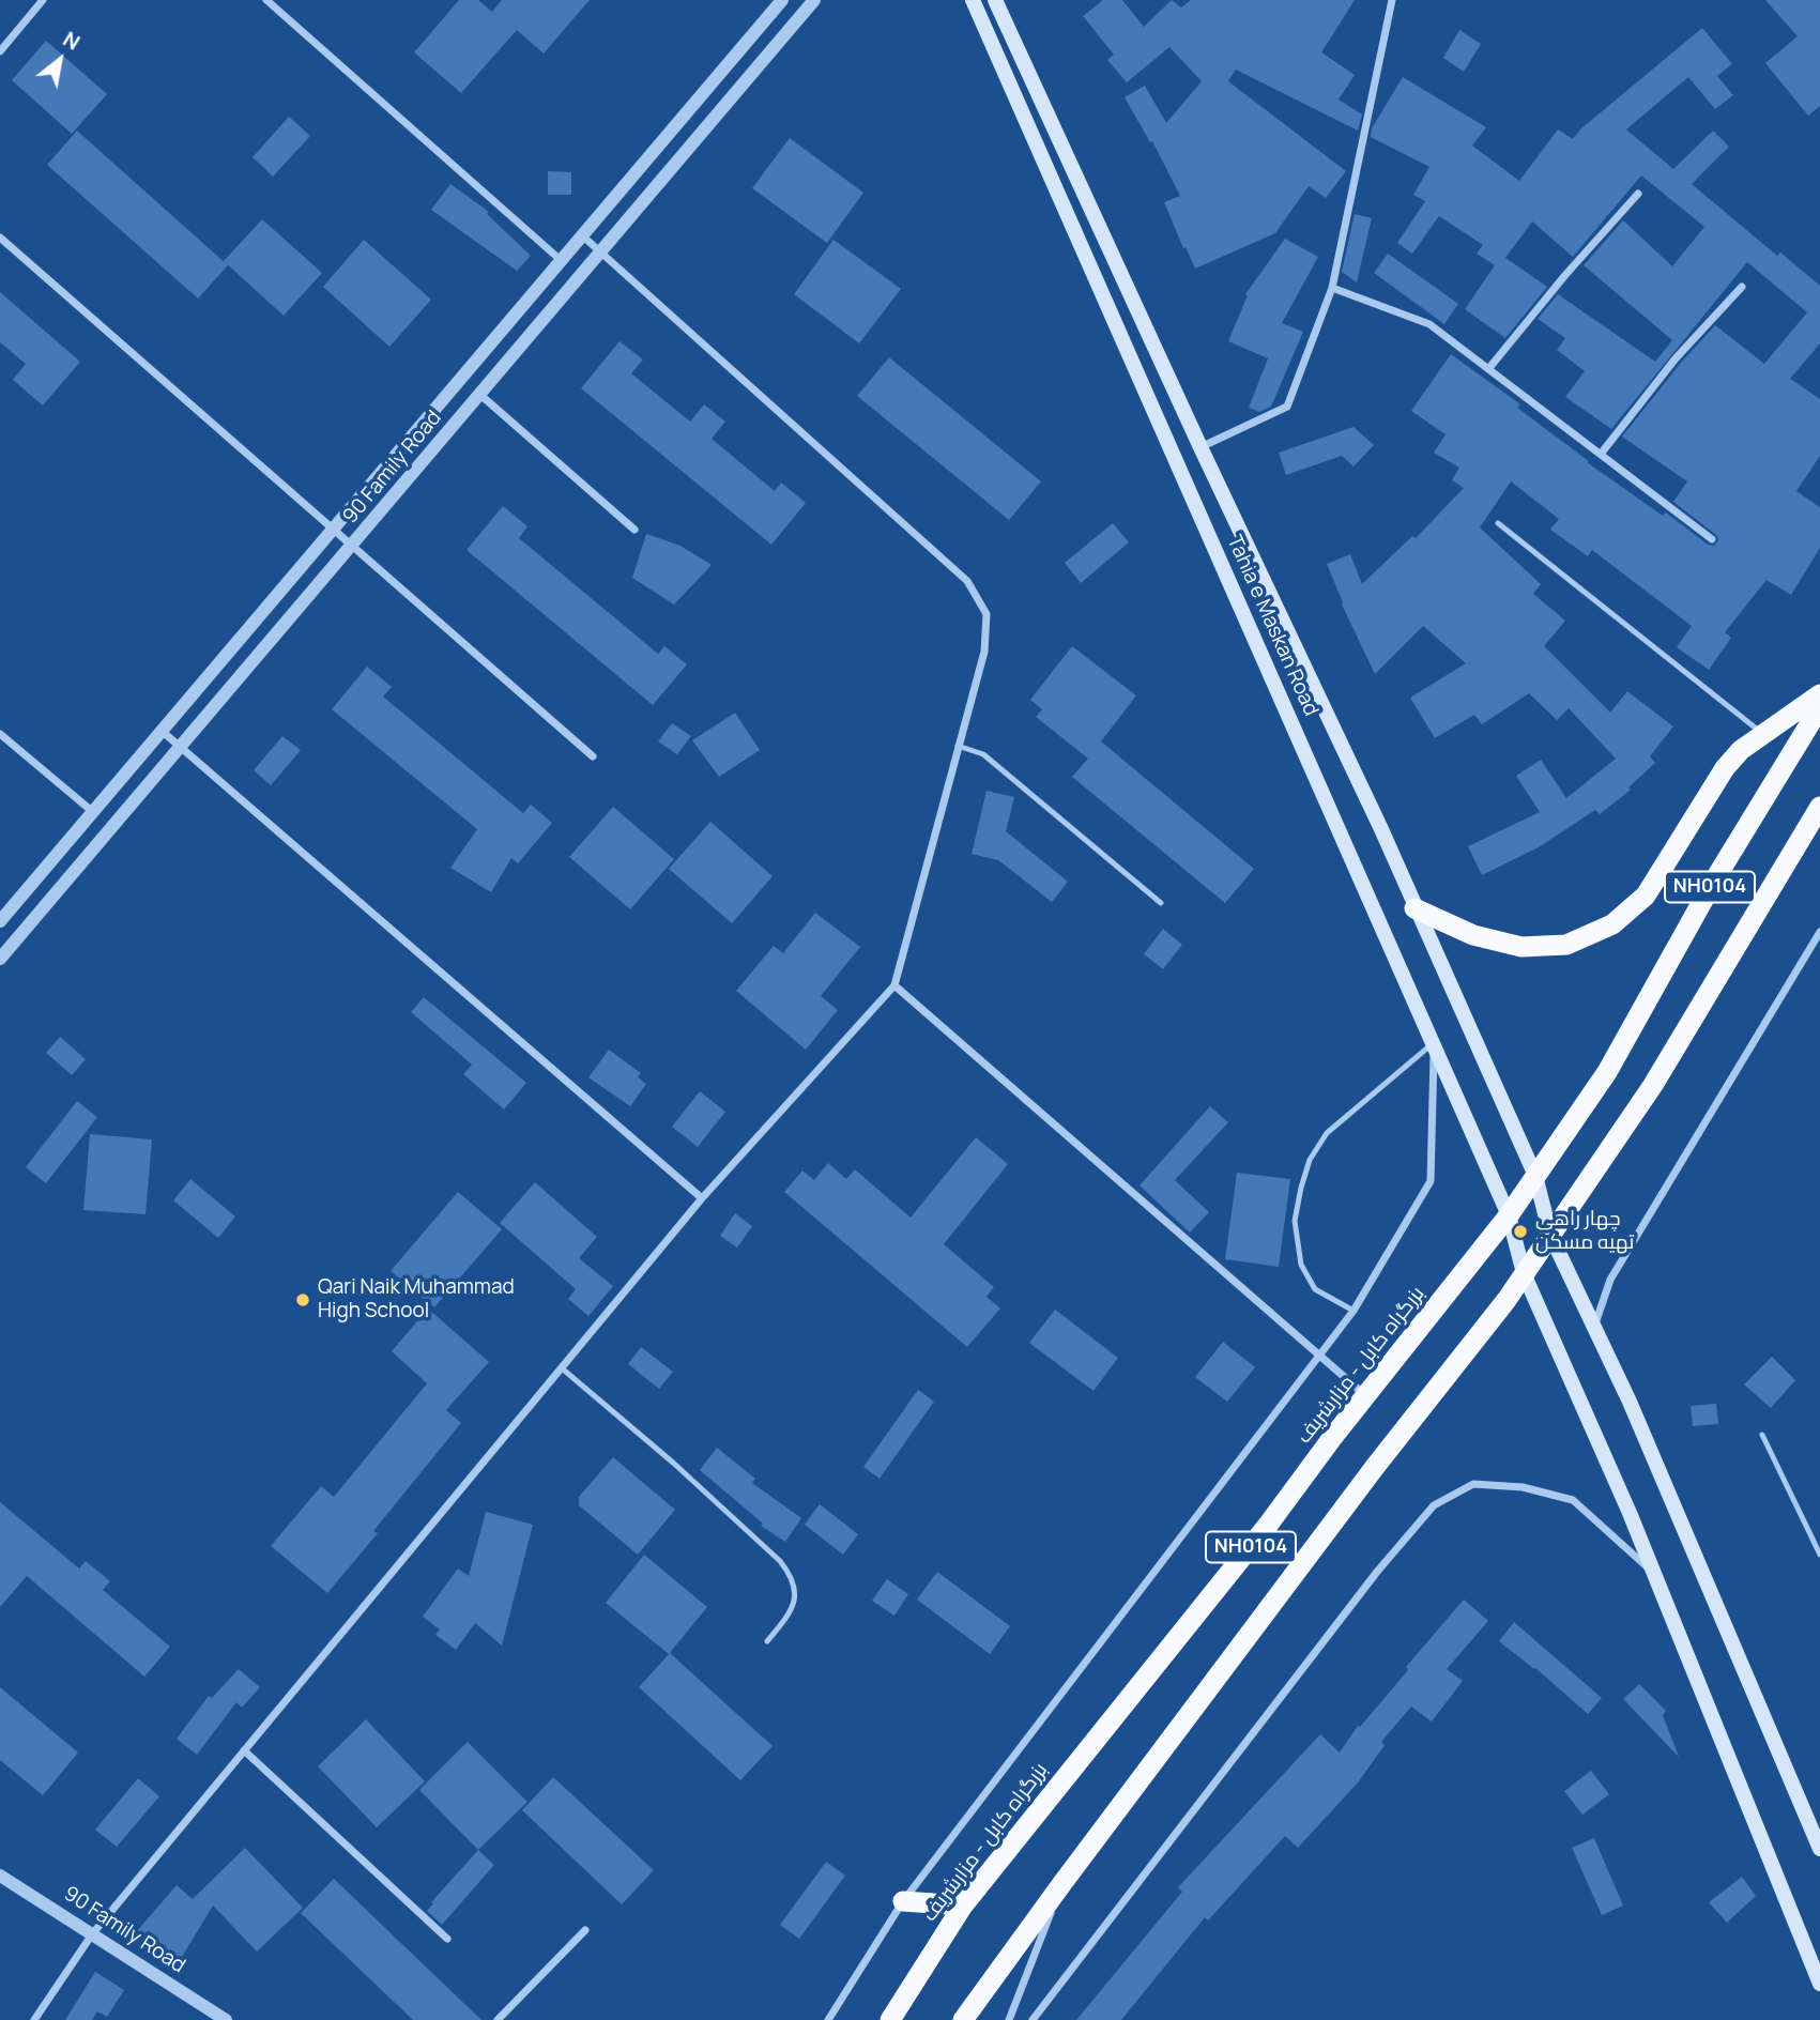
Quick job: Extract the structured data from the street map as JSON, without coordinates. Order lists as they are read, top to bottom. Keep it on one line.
{"streets":{"highway":["NH0104","بزرگراه کابل - مزارشریف"],"main road":["Tahia e Maskan Road"],"street":["90 Family Road"]},"crossings":[["Tahia e Maskan Road","NH0104"],["Tahia e Maskan Road","بزرگراه کابل - مزارشریف"]],"places":["چهار راهی تهیه مسکن","Qari Naik Muhammad High School"],"north":"top right"}
